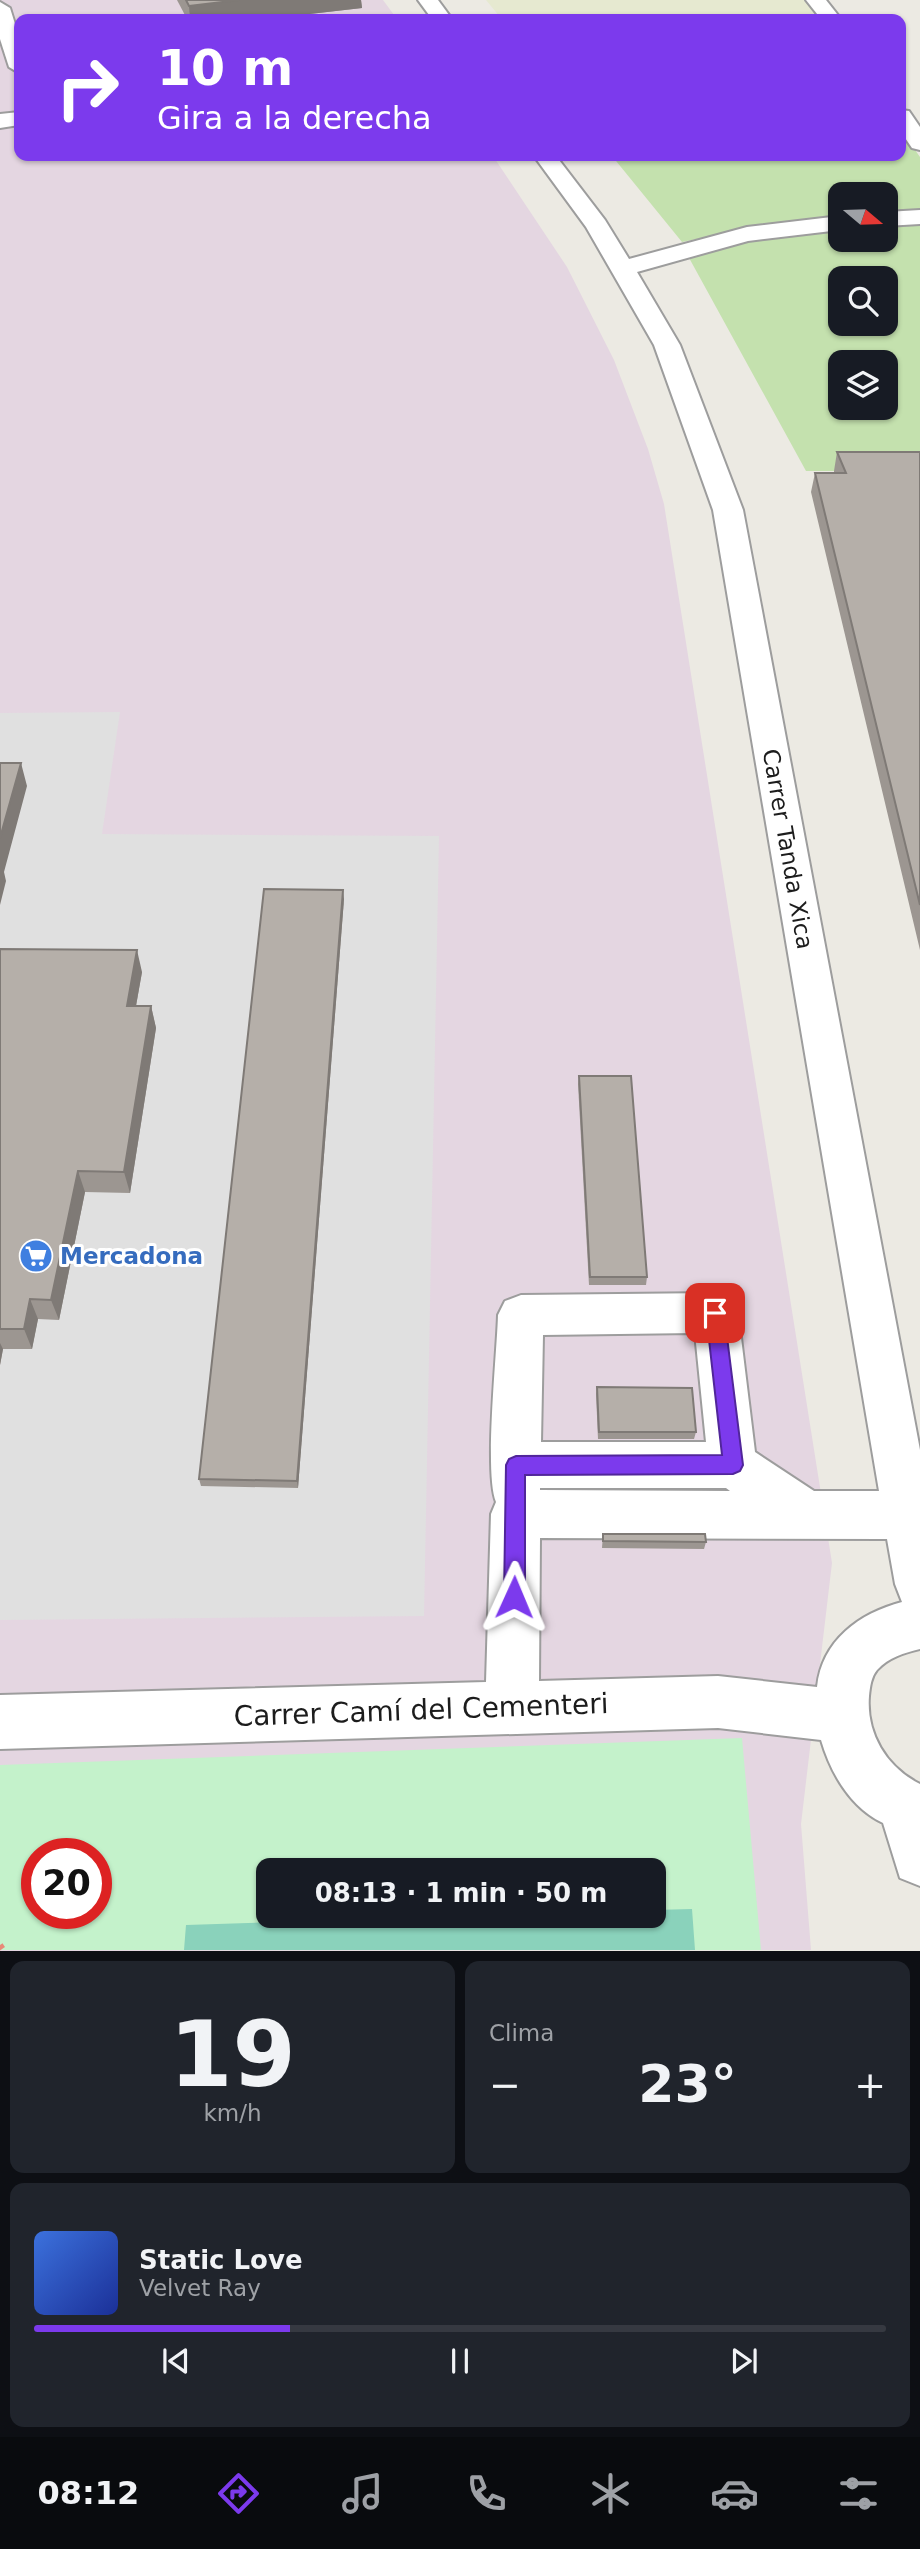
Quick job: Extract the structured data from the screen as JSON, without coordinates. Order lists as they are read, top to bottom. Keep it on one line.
{"streets":{"street":["Carrer Tanda Xica","Carrer Camí del Cementeri"]},"places":{"supermarket":["Mercadona"]},"north":"right","page":{"turn":["10 m","Gira a la derecha"],"limit":"20","trip":"08:13 · 1 min · 50 m","tile":[["19","km/h"],"Clima"],"heat":["−","23°","+"],"song":["Static Love","Velvet Ray"],"tabs":"08:12"}}
